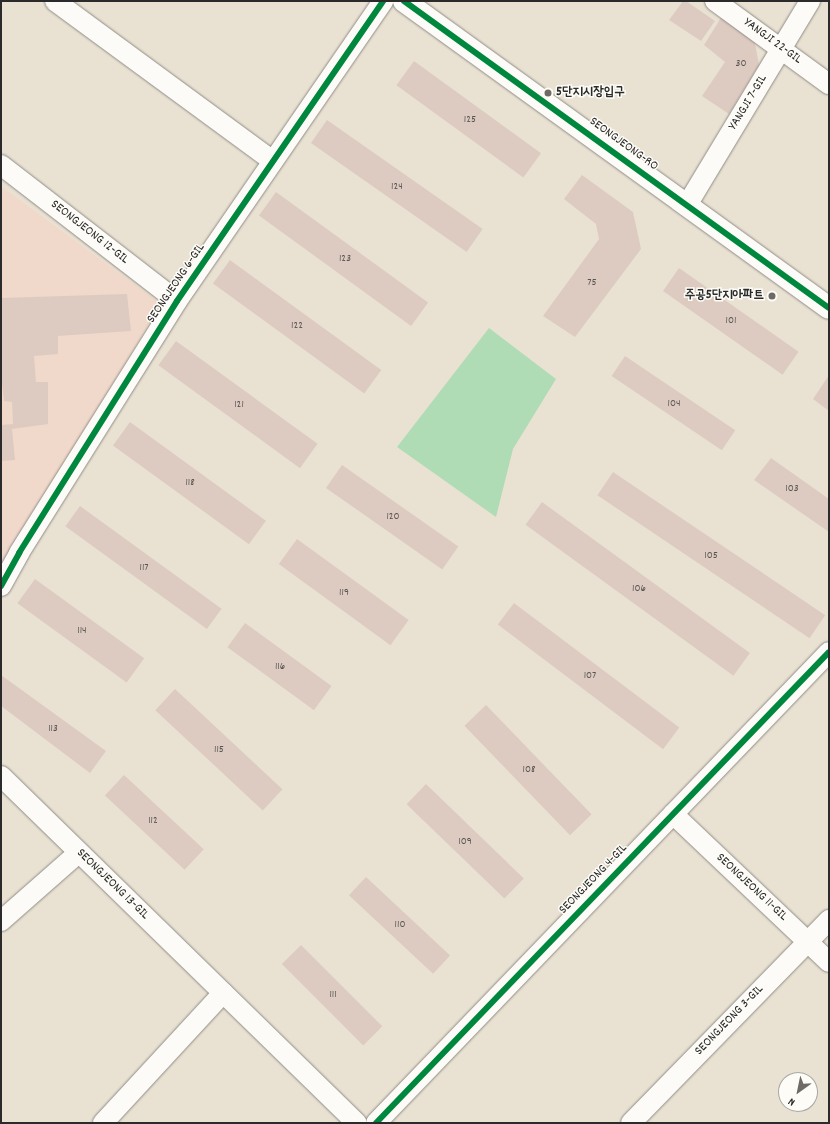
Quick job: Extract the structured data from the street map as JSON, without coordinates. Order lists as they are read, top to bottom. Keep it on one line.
{"streets":{"street":["YANGJI 22-GIL","YANGJI 7-GIL","SEONGJEONG-RO","SEONGJEONG 12-GIL","SEONGJEONG 6-GIL","SEONGJEONG 4-GIL","SEONGJEONG 13-GIL","SEONGJEONG 11-GIL","SEONGJEONG 3-GIL"]},"crossings":[["YANGJI 22-GIL","YANGJI 7-GIL"],["YANGJI 7-GIL","SEONGJEONG-RO"],["SEONGJEONG 12-GIL","SEONGJEONG 6-GIL"],["SEONGJEONG 4-GIL","SEONGJEONG 11-GIL"],["SEONGJEONG 11-GIL","SEONGJEONG 3-GIL"]],"places":["5단지시장입구","주공5단지아파트"],"house_numbers":["30","125","124","123","75","101","122","104","121","118","103","120","105","117","106","119","114","116","107","113","115","108","112","109","110","111"],"north":"bottom left"}
